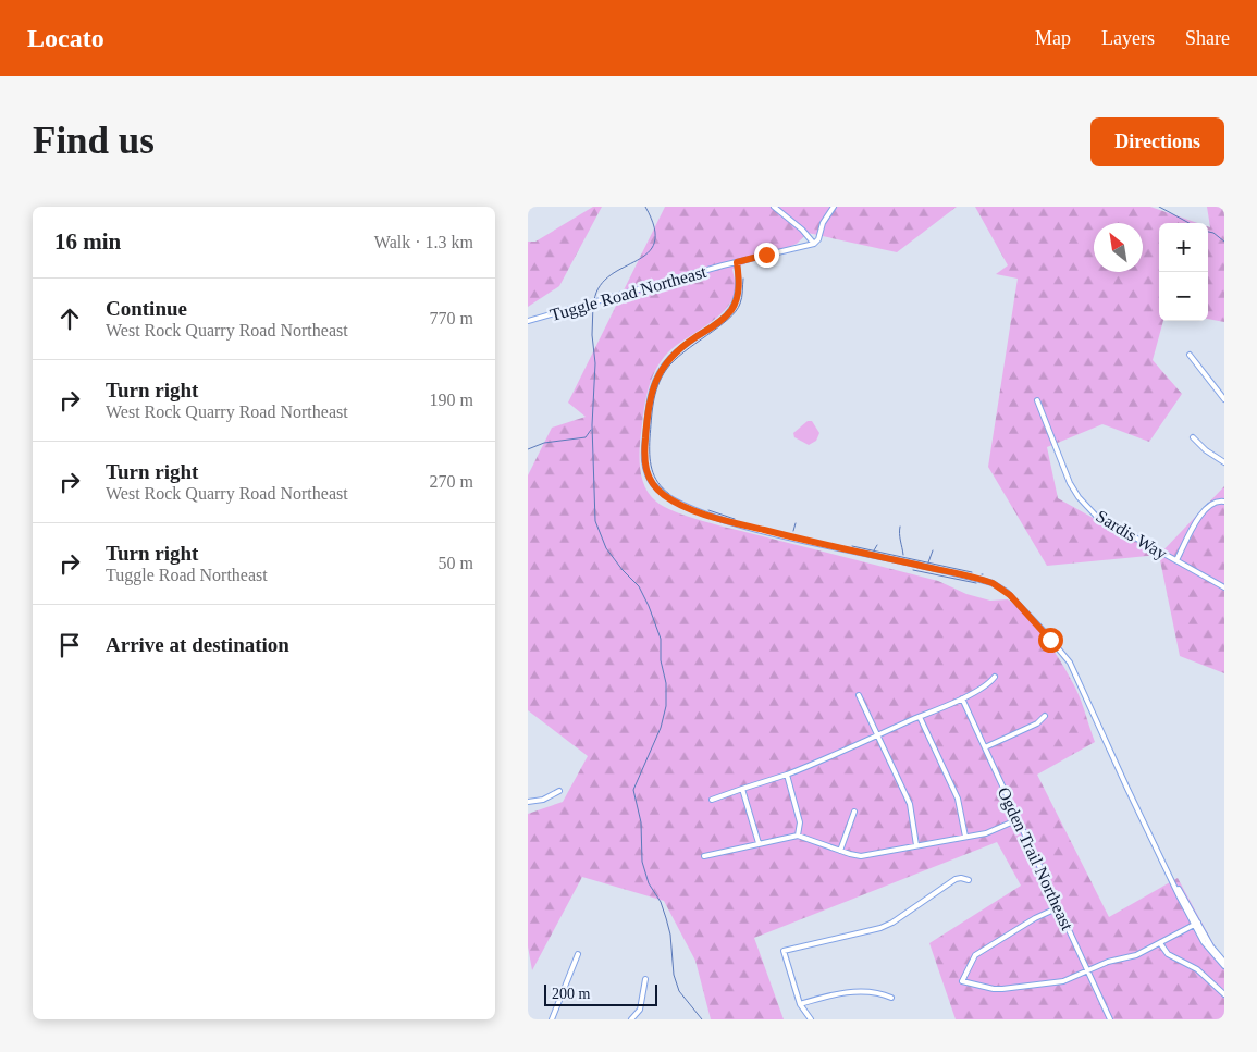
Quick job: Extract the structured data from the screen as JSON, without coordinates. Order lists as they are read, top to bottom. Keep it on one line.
{"streets":{"street":["Tuggle Road Northeast","Sardis Way","Ogden Trail Northeast"]},"scale_bar":"200 m","north":"top left","page":{"header":"Locato","nav":["Map","Layers","Share"],"buttons":"Directions","title":"Find us","heading":["16 min","Walk · 1.3 km"],"map_buttons":["+","−"],"list":[["Continue","West Rock Quarry Road Northeast","770 m"],["Turn right","West Rock Quarry Road Northeast","190 m"],["Turn right","West Rock Quarry Road Northeast","270 m"],["Turn right","Tuggle Road Northeast","50 m"],"Arrive at destination"],"scale":"200 m"}}
